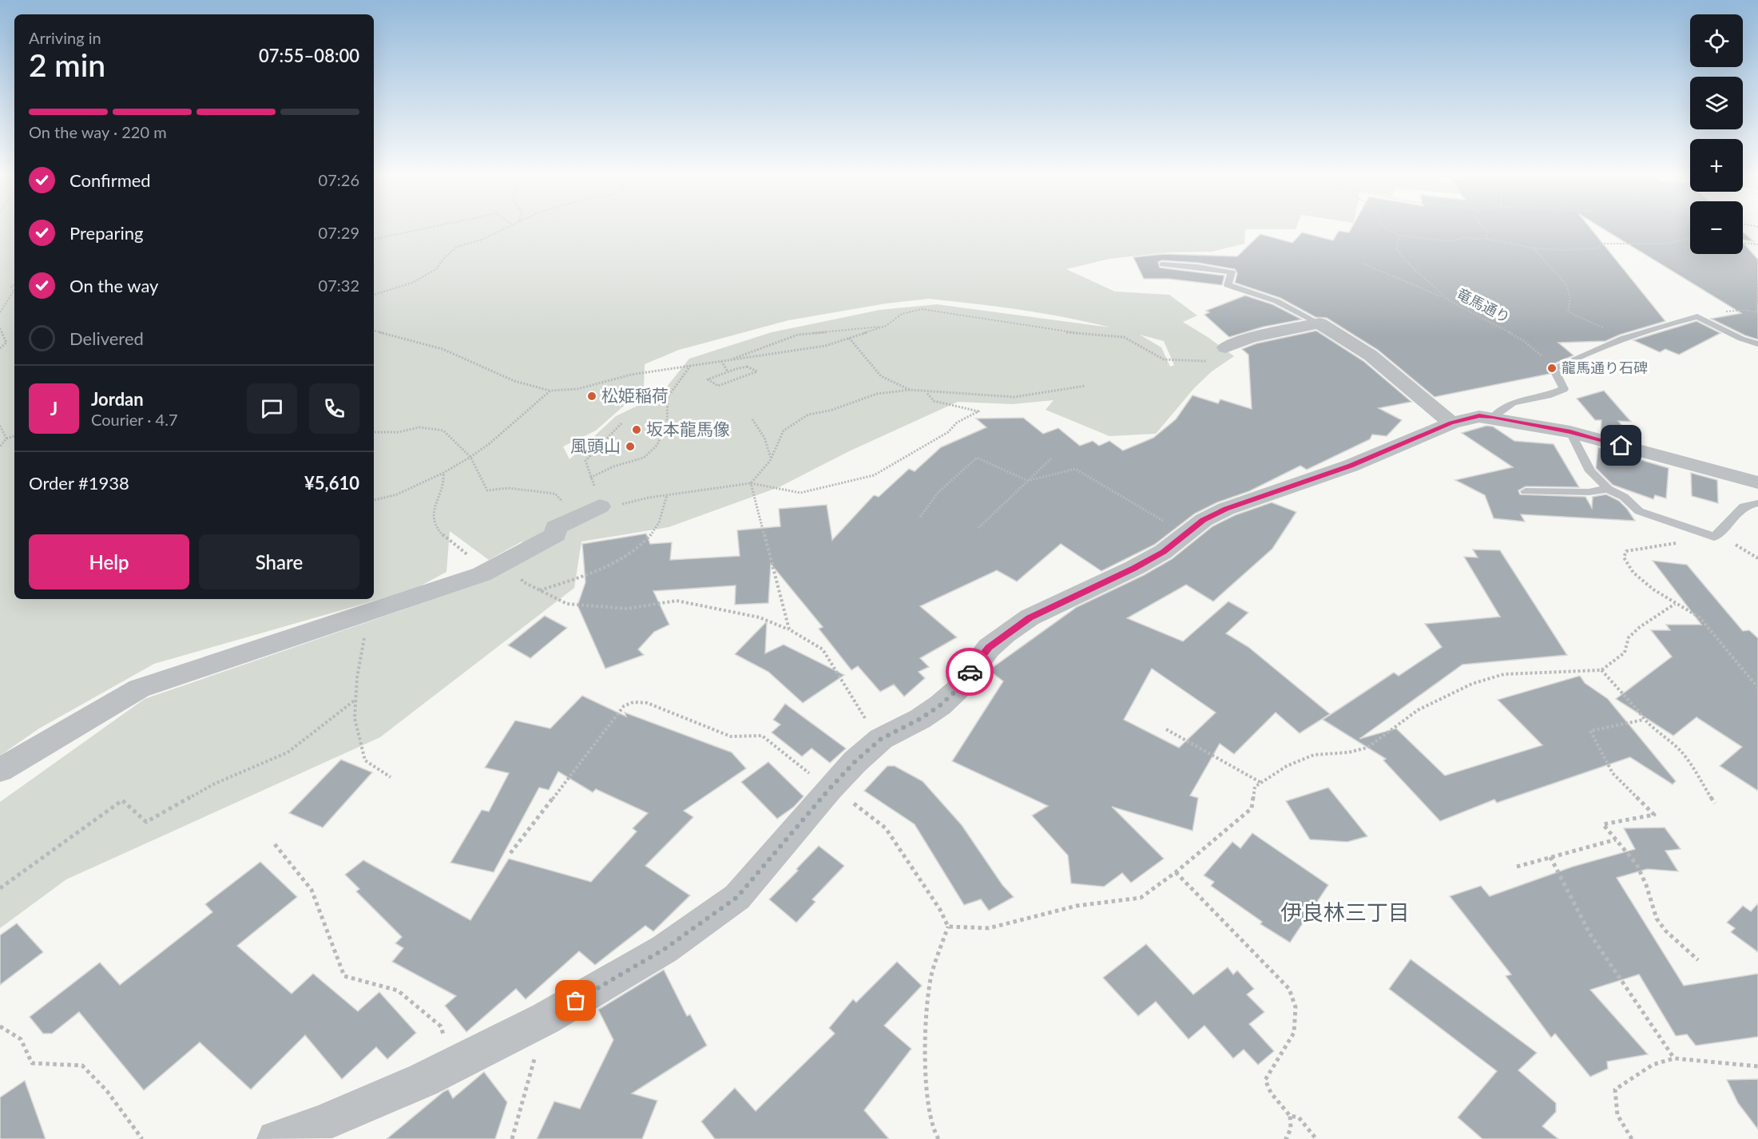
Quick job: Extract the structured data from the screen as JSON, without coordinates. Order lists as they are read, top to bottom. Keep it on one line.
{"streets":{"path":["竜馬通り"]},"districts":["伊良林三丁目"],"places":["龍馬通り石碑","松姫稲荷","坂本龍馬像","風頭山"],"page":{"map_buttons":["+","−"],"heading":["2 min","Arriving in","07:55–08:00"],"panel":["Jordan","Courier · 4.7","Order #1938","¥5,610"],"bar":"On the way · 220 m","list":[["Confirmed","07:26"],["Preparing","07:29"],["On the way","07:32"],"Delivered"],"round":"J","buttons":["Help","Share"]}}
